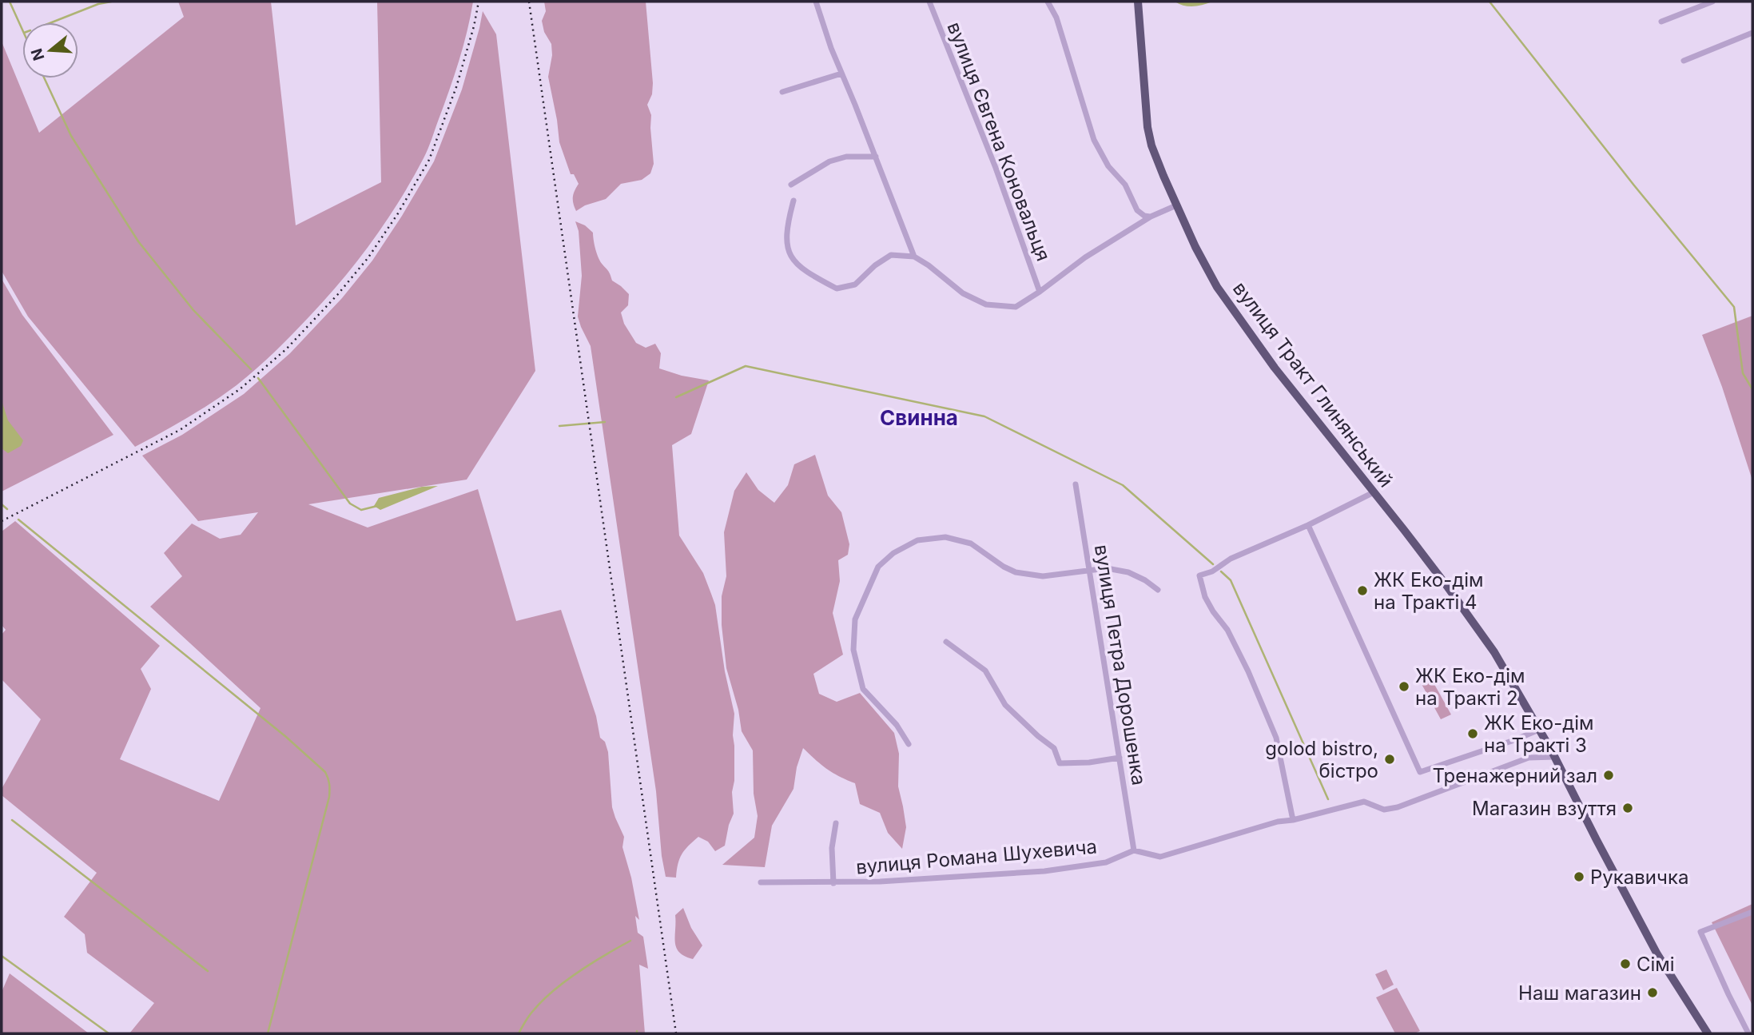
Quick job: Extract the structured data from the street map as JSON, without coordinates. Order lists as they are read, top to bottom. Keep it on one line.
{"streets":{"main road":["вулиця Тракт Глинянський"],"street":["вулиця Євгена Коновальця","вулиця Петра Дорошенка","вулиця Романа Шухевича"]},"crossings":[["вулиця Петра Дорошенка","вулиця Романа Шухевича"]],"districts":["Свинна"],"places":["ЖК Еко-дім на Тракті 4","ЖК Еко-дім на Тракті 2","ЖК Еко-дім на Тракті 3","golod bistro, бістро","Тренажерний зал","Магазин взуття","Рукавичка","Сімі","Наш магазин"],"north":"left"}
